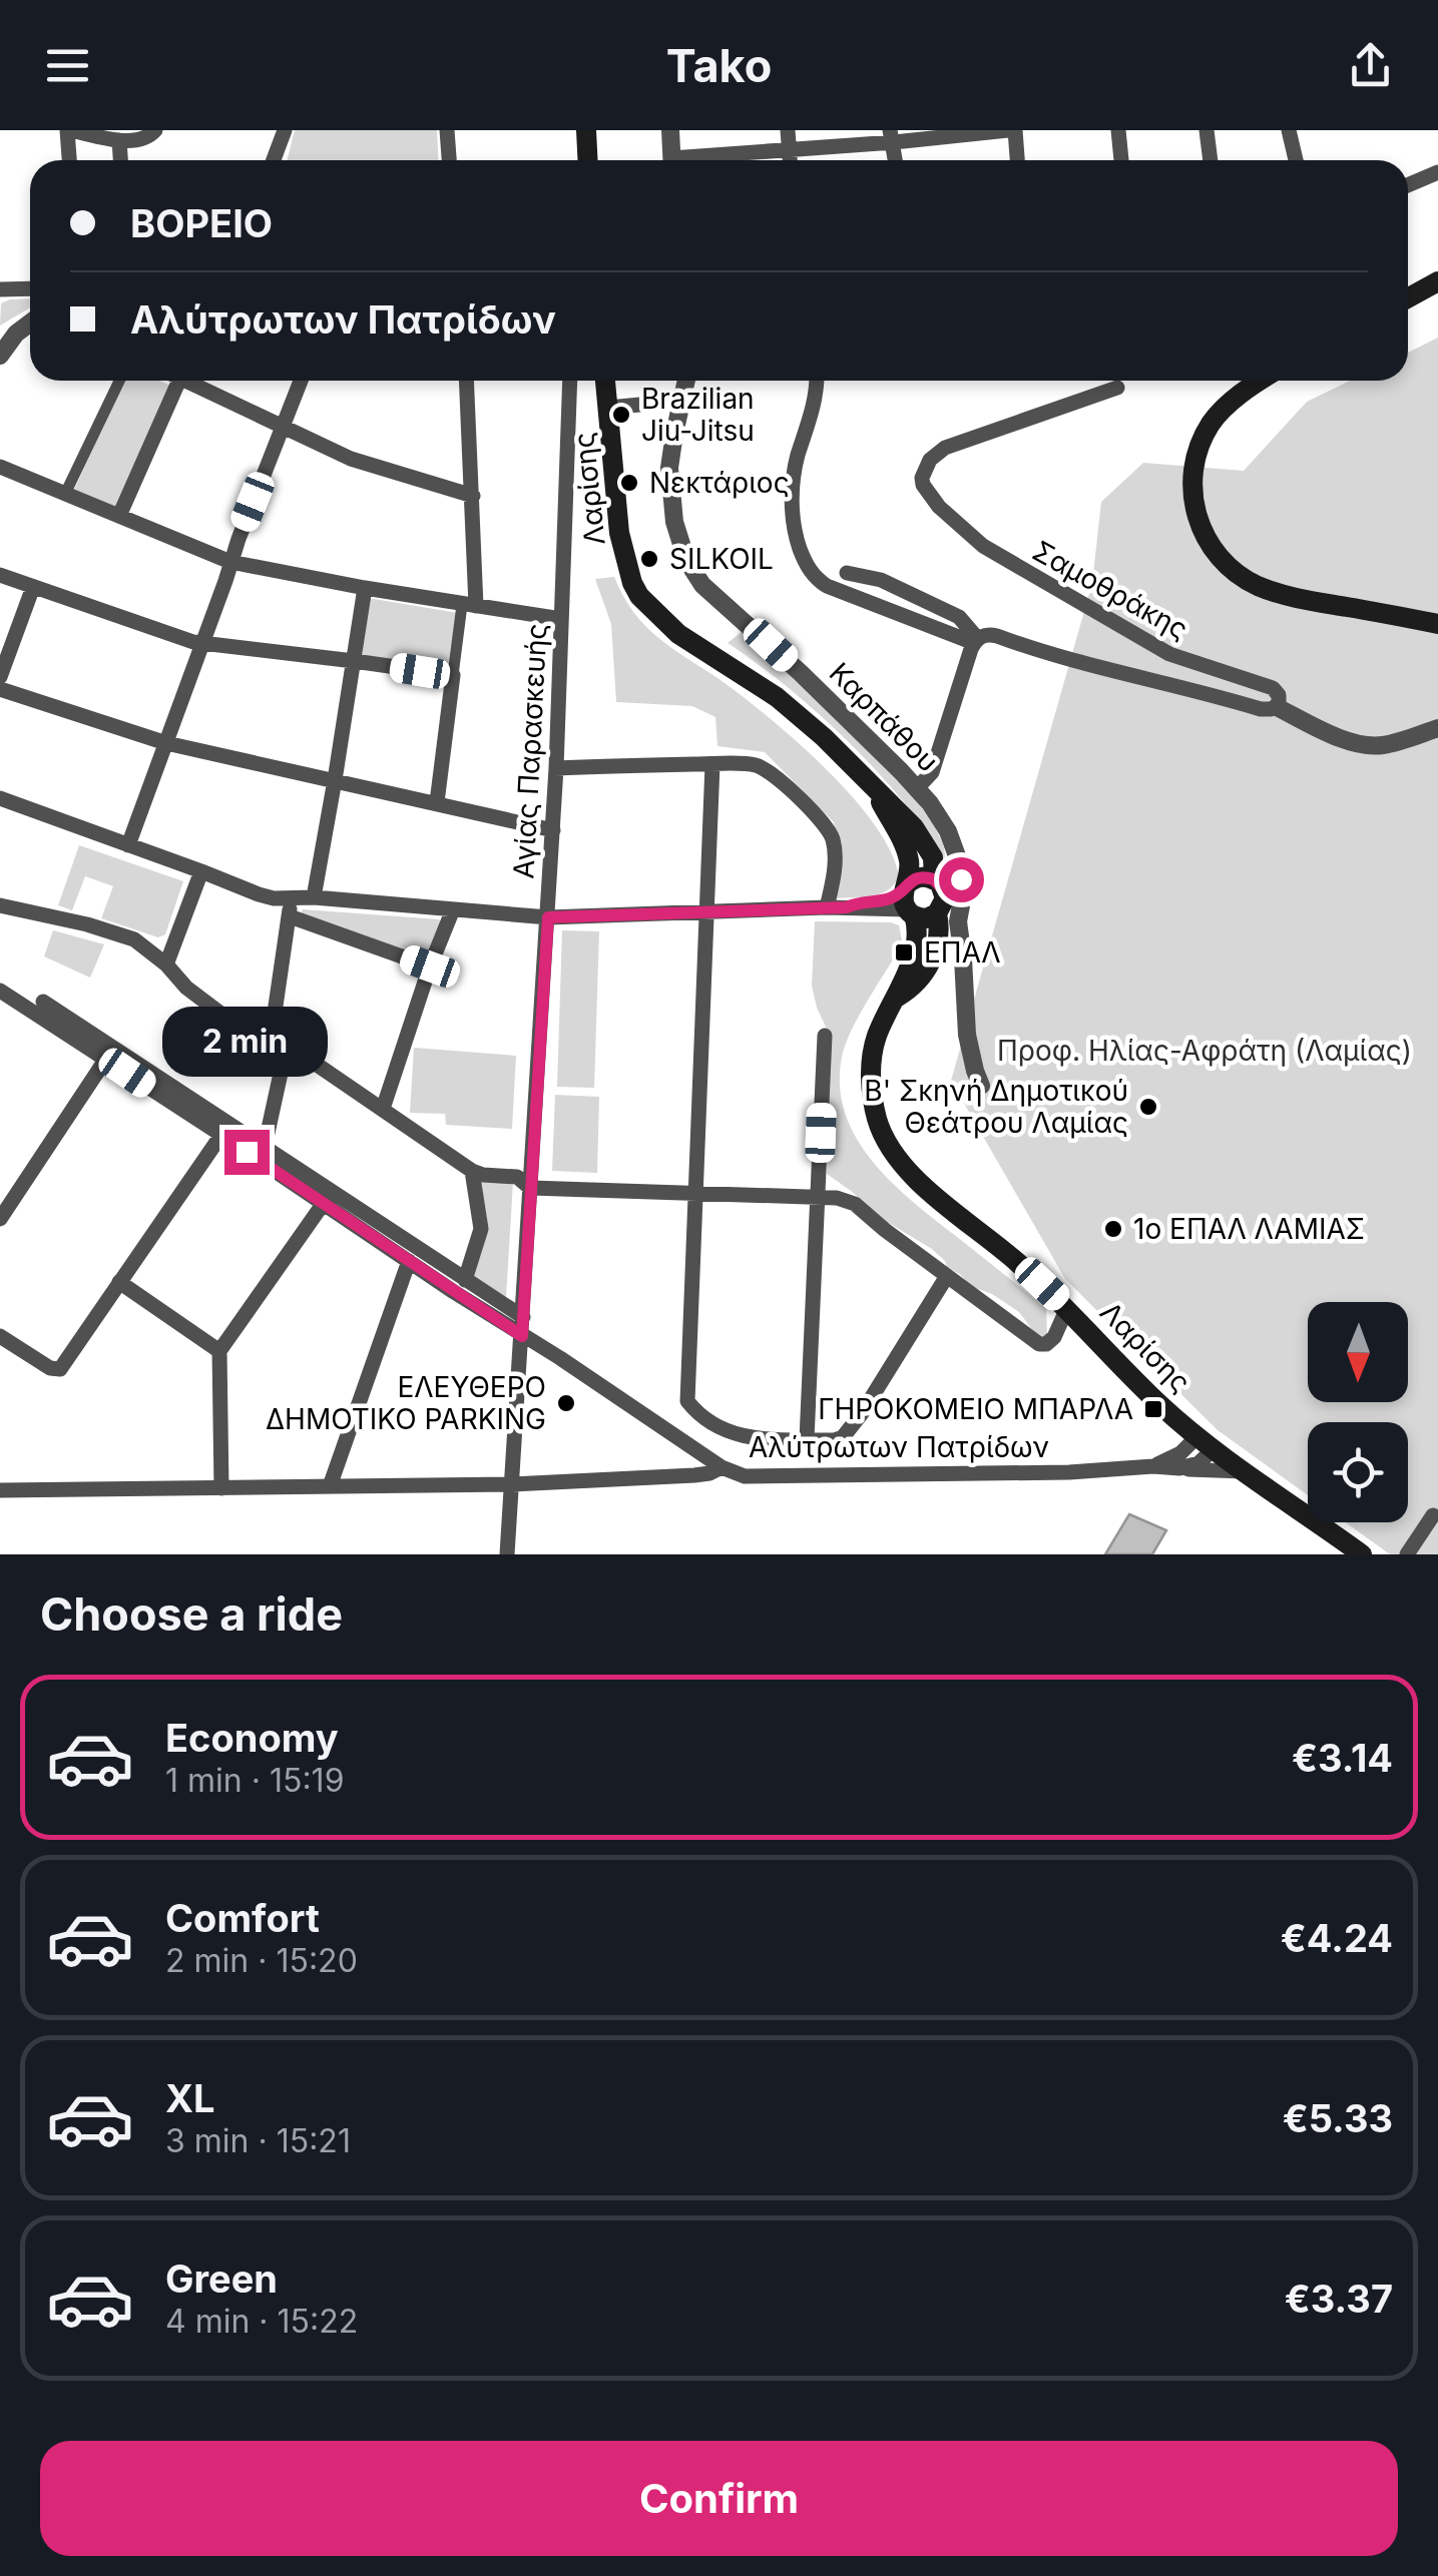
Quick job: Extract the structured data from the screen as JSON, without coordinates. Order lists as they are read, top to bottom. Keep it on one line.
{"streets":{"main road":["Λαρίσης"],"street":["Σαμοθράκης","Καρπάθου","Αγίας Παρασκευής","Αλύτρωτων Πατρίδων"]},"crossings":[["Λαρίσης","Καρπάθου"],["Λαρίσης","Αλύτρωτων Πατρίδων"],["Αγίας Παρασκευής","Αλύτρωτων Πατρίδων"]],"parks":["Προφ. Ηλίας-Αφράτη (Λαμίας)"],"places":{"other":["Brazilian Jiu-Jitsu","Νεκτάριος","SILKOIL","Β' Σκηνή Δημοτικού Θεάτρου Λαμίας","1ο ΕΠΑΛ ΛΑΜΙΑΣ","ΕΛΕΥΘΕΡΟ ΔΗΜΟΤΙΚΟ PARKING"],"transit":["ΕΠΑΛ","ΓΗΡΟΚΟΜΕΙΟ ΜΠΑΡΛΑ"]},"north":"bottom","page":{"header":"Tako","banner":["ΒΟΡΕΙΟ","Αλύτρωτων Πατρίδων"],"bubble":"2 min","heading":"Choose a ride","list":[{"name":"Economy","note":"1 min · 15:19","value":"€3.14"},{"name":"Comfort","note":"2 min · 15:20","value":"€4.24"},{"name":"XL","note":"3 min · 15:21","value":"€5.33"},{"name":"Green","note":"4 min · 15:22","value":"€3.37"}],"buttons":"Confirm"}}
